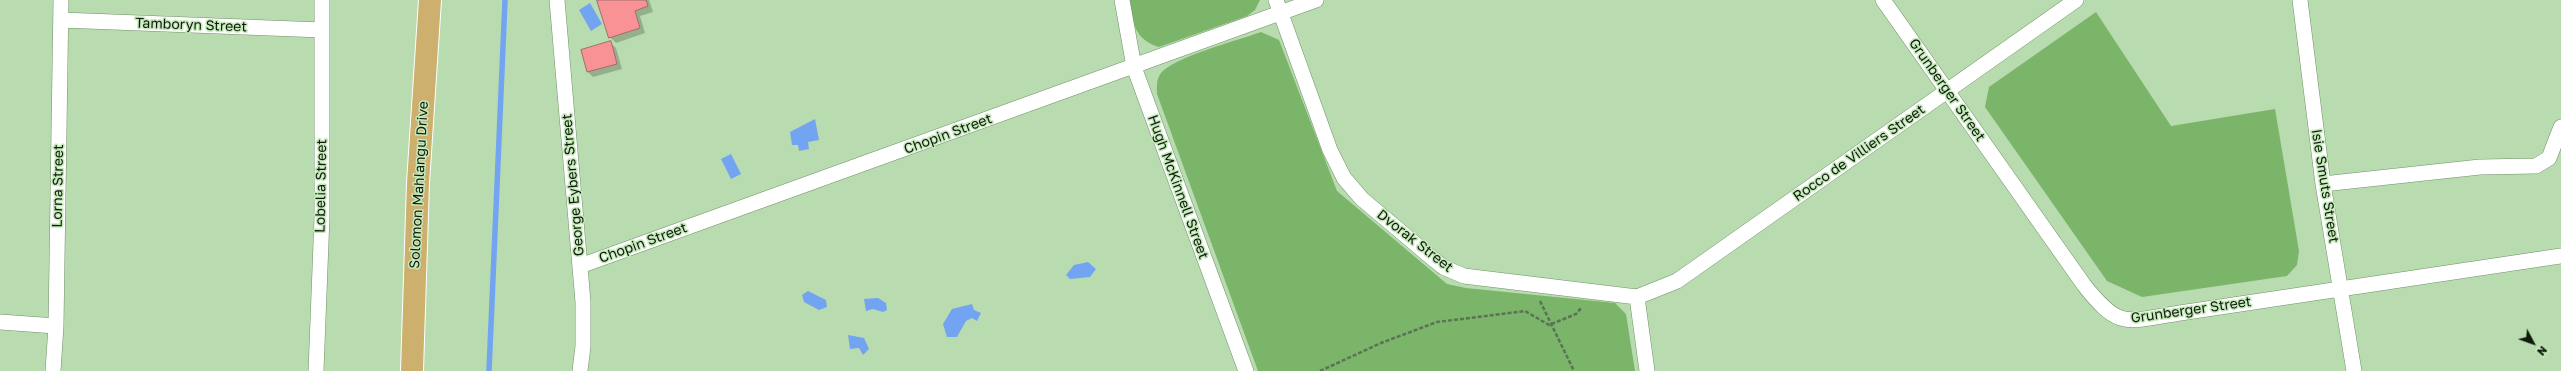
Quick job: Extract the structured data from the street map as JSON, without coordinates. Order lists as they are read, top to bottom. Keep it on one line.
{"streets":{"main road":["Solomon Mahlangu Drive"],"street":["Tamboryn Street","Grunberger Street","Chopin Street","Rocco de Villiers Street","George Eybers Street","Lorna Street","Lobelia Street","Isie Smuts Street","Hugh McKinnell Street","Dvorak Street"]},"crossings":[["Tamboryn Street","Lorna Street"],["Tamboryn Street","Lobelia Street"],["Grunberger Street","Rocco de Villiers Street"],["Grunberger Street","Isie Smuts Street"],["Chopin Street","George Eybers Street"],["Chopin Street","Hugh McKinnell Street"],["Chopin Street","Dvorak Street"],["Rocco de Villiers Street","Dvorak Street"]],"north":"bottom right"}
